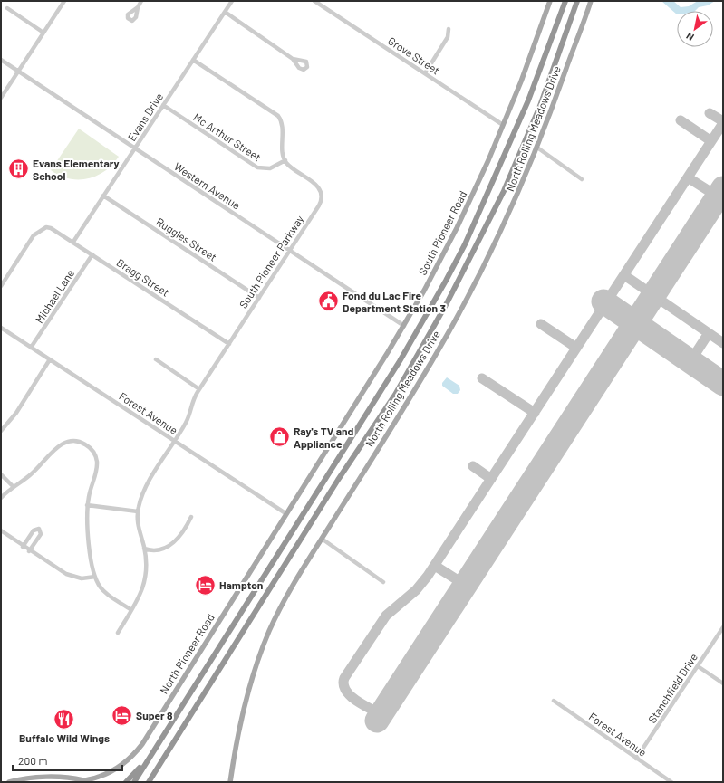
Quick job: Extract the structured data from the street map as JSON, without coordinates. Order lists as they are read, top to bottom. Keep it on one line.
{"streets":{"main road":["North Rolling Meadows Drive","South Pioneer Road","North Pioneer Road"],"street":["Grove Street","Evans Drive","Mc Arthur Street","Western Avenue","Ruggles Street","South Pioneer Parkway","Bragg Street","Michael Lane","Forest Avenue","Stanchfield Drive"]},"crossings":[["Grove Street","South Pioneer Road"],["Evans Drive","Mc Arthur Street"],["Evans Drive","Western Avenue"],["Evans Drive","Ruggles Street"],["Evans Drive","Bragg Street"],["Mc Arthur Street","South Pioneer Parkway"],["Western Avenue","South Pioneer Road"],["Western Avenue","South Pioneer Parkway"],["South Pioneer Road","Forest Avenue"],["South Pioneer Road","North Pioneer Road"],["Ruggles Street","South Pioneer Parkway"],["South Pioneer Parkway","Bragg Street"],["South Pioneer Parkway","Forest Avenue"],["Bragg Street","Michael Lane"],["Michael Lane","Forest Avenue"],["Forest Avenue","North Pioneer Road"],["Forest Avenue","Stanchfield Drive"]],"places":{"building":["Evans Elementary School"],"public building":["Fond du Lac Fire Department Station 3"],"shop":["Ray's TV and Appliance"],"hotel":["Hampton","Super 8"],"restaurant":["Buffalo Wild Wings"]},"scale_bar":"200 m","north":"bottom left"}
